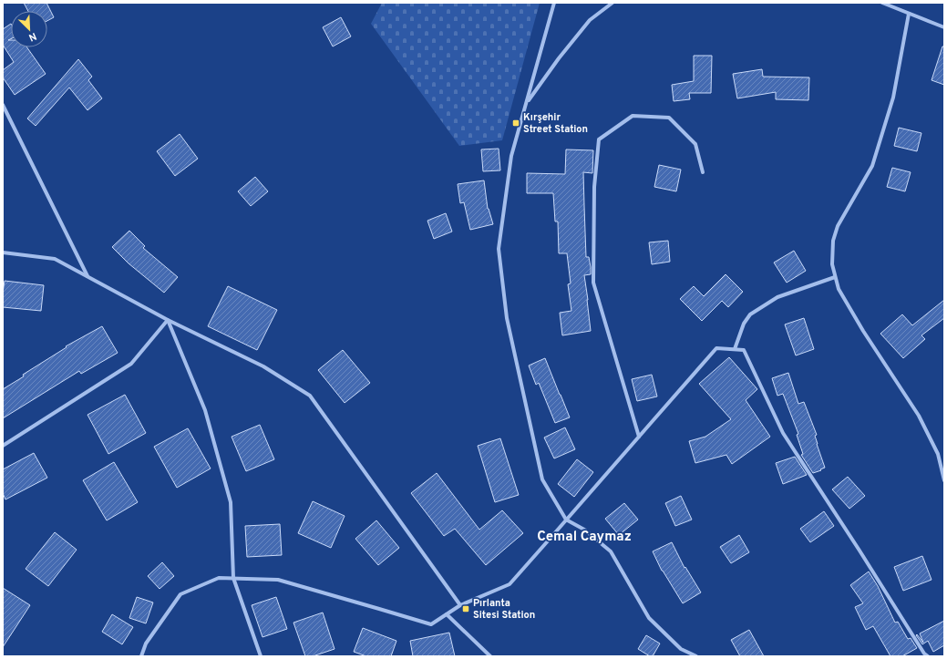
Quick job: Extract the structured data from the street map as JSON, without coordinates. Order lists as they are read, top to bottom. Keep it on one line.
{"districts":["Cemal Caymaz"],"places":{"transit":["Kırşehir Street Station","Pırlanta Sitesi Station"]},"north":"bottom right"}
